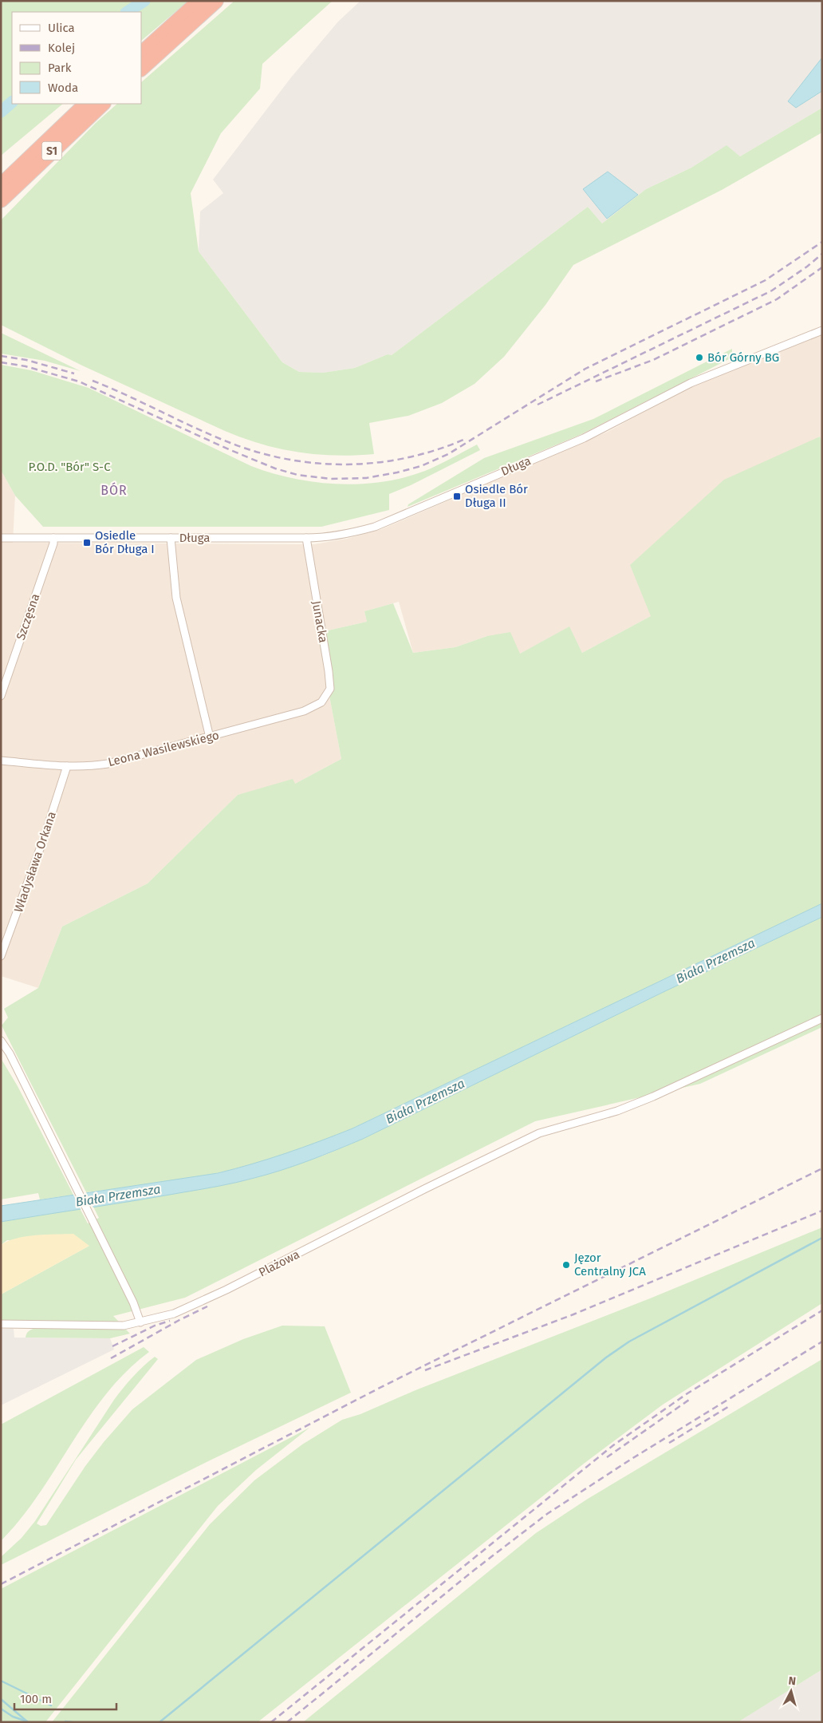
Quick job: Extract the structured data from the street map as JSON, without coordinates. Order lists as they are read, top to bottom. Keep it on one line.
{"streets":{"highway":["S1"],"street":["Długa","Szczęsna","Junacka","Leona Wasilewskiego","Władysława Orkana","Plażowa"]},"crossings":[["Długa","Szczęsna"],["Długa","Junacka"],["Długa","Leona Wasilewskiego"],["Junacka","Leona Wasilewskiego"],["Leona Wasilewskiego","Władysława Orkana"]],"districts":["BÓR"],"water":["Biała Przemsza"],"parks":["P.O.D. \"Bór\" S-C"],"places":{"other":["Bór Górny BG","Jęzor Centralny JCA"],"transit":["Osiedle Bór Długa II","Osiedle Bór Długa I"]},"legend":["Ulica","Kolej","Park","Woda"],"scale_bar":"100 m","north":"top"}
